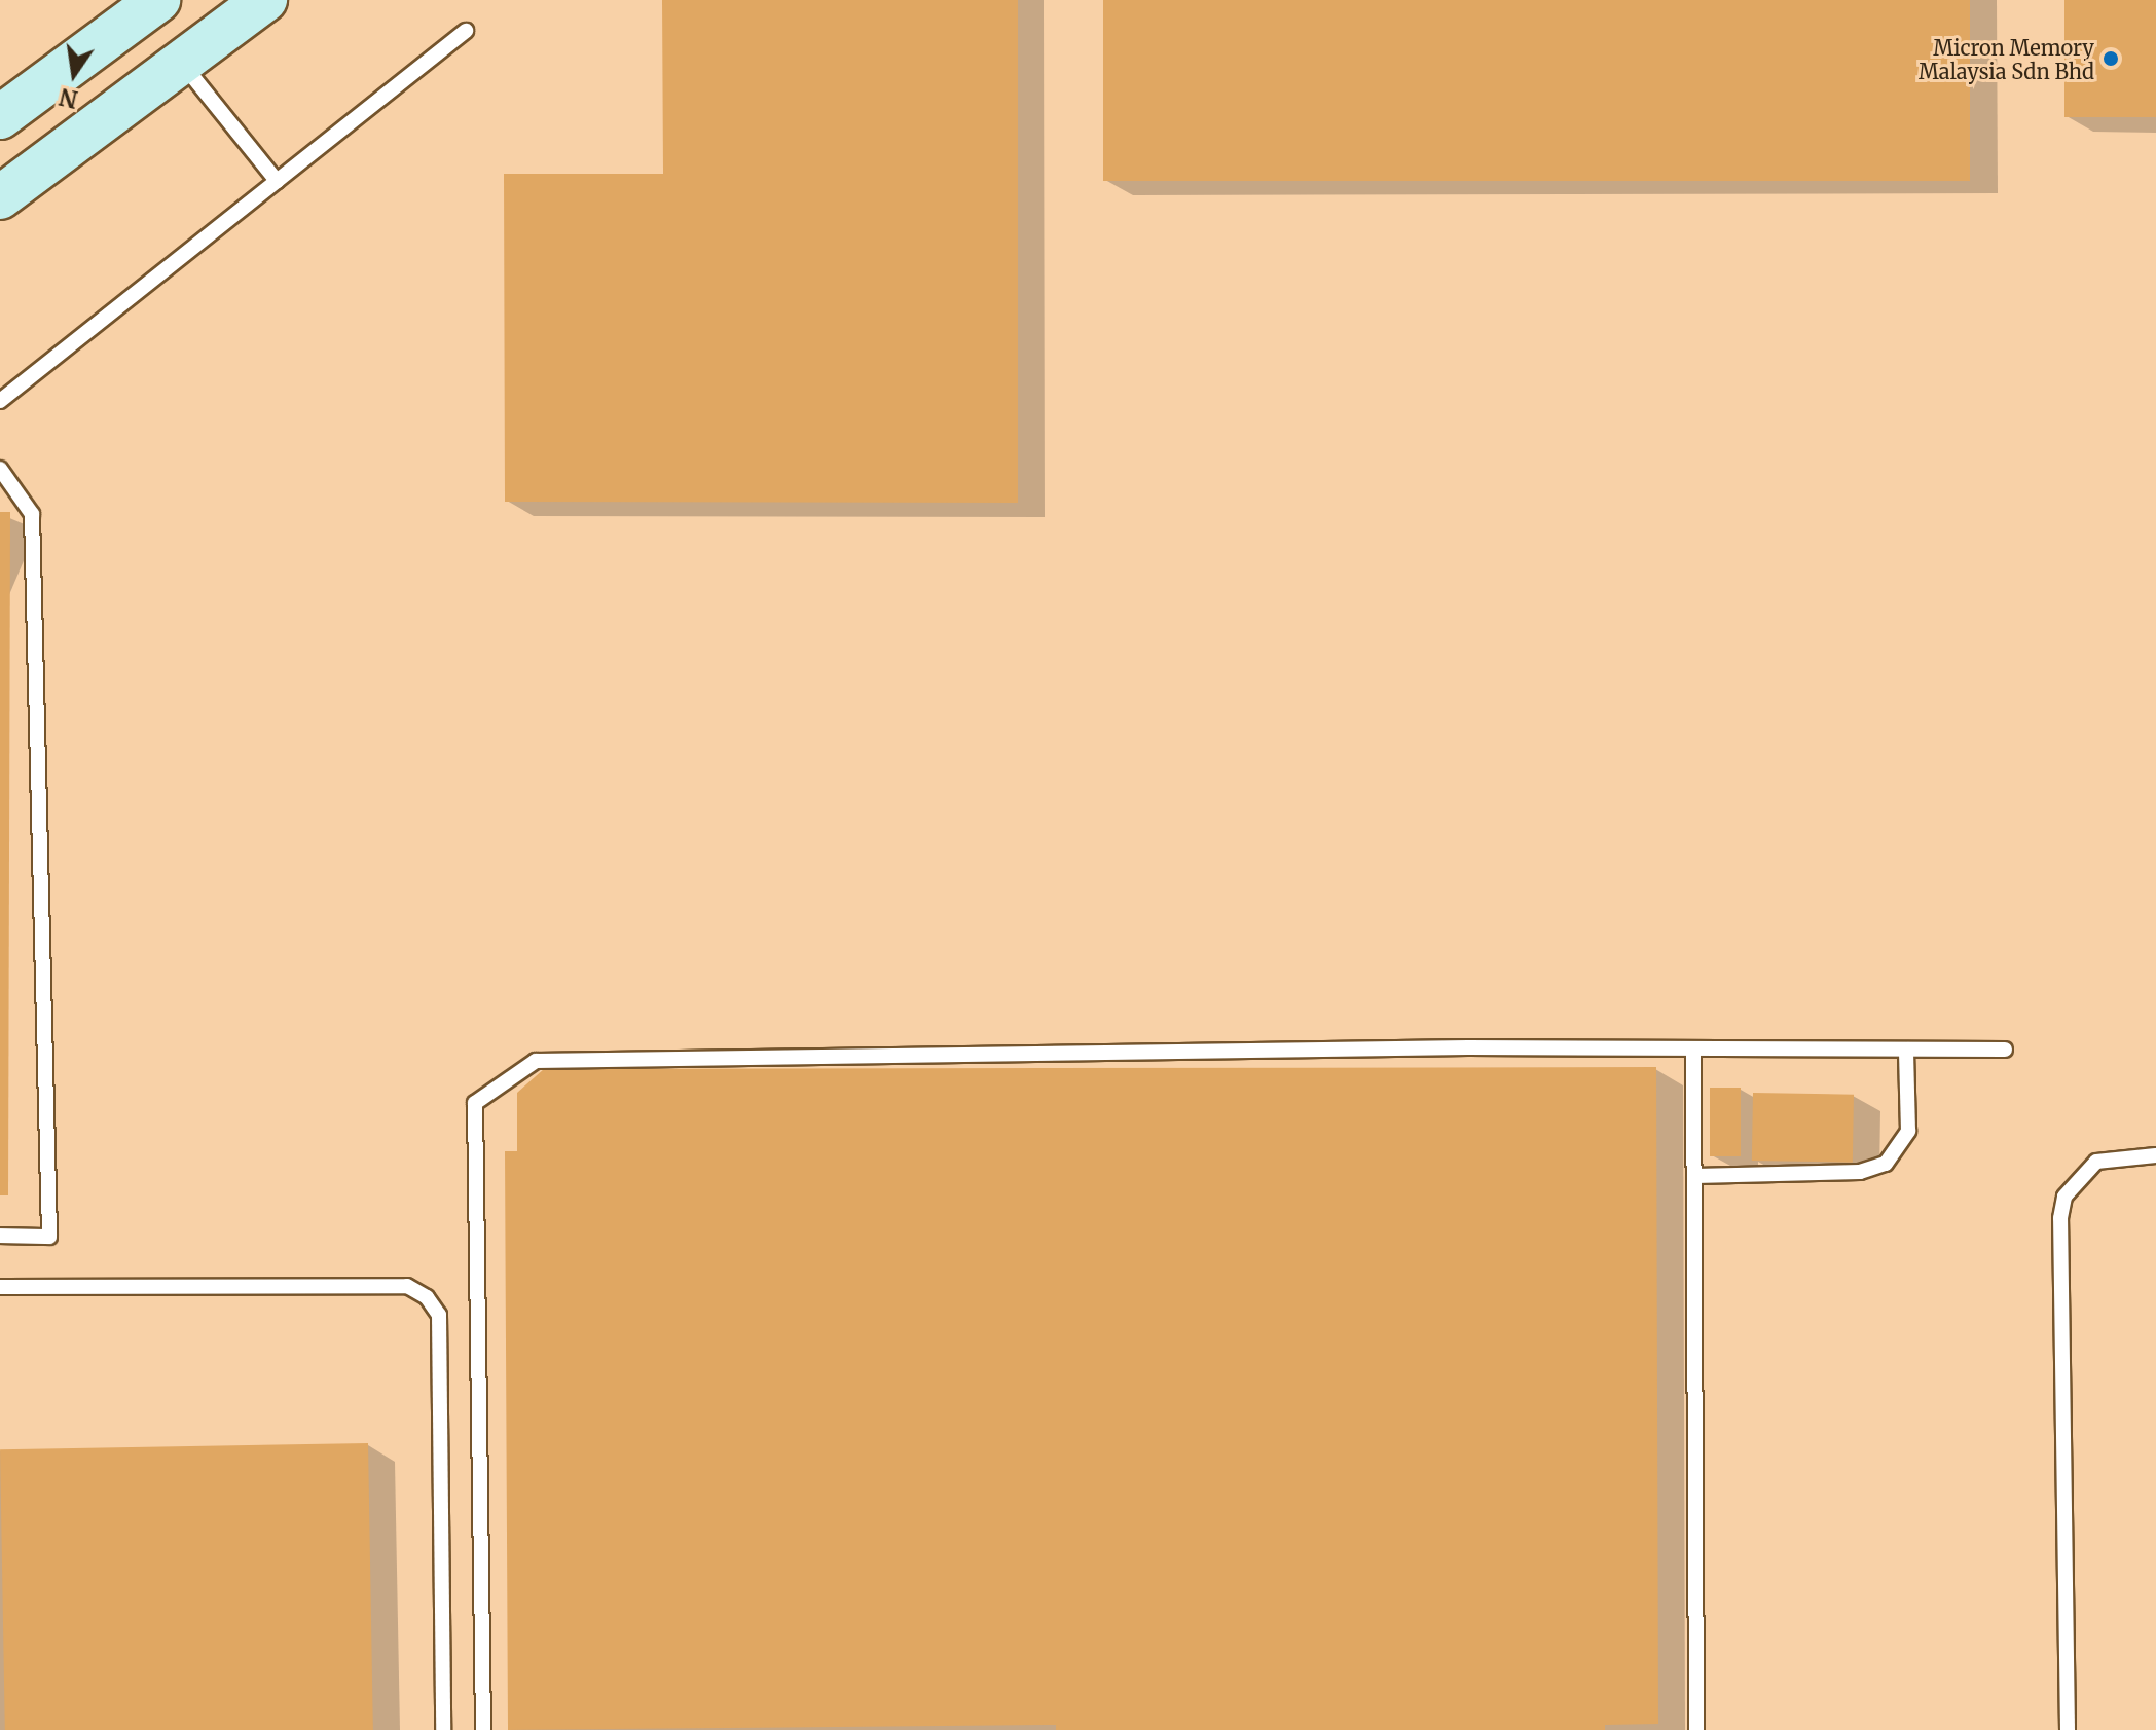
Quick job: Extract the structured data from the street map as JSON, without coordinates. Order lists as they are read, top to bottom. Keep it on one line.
{"places":["Micron Memory Malaysia Sdn Bhd"],"north":"bottom"}
